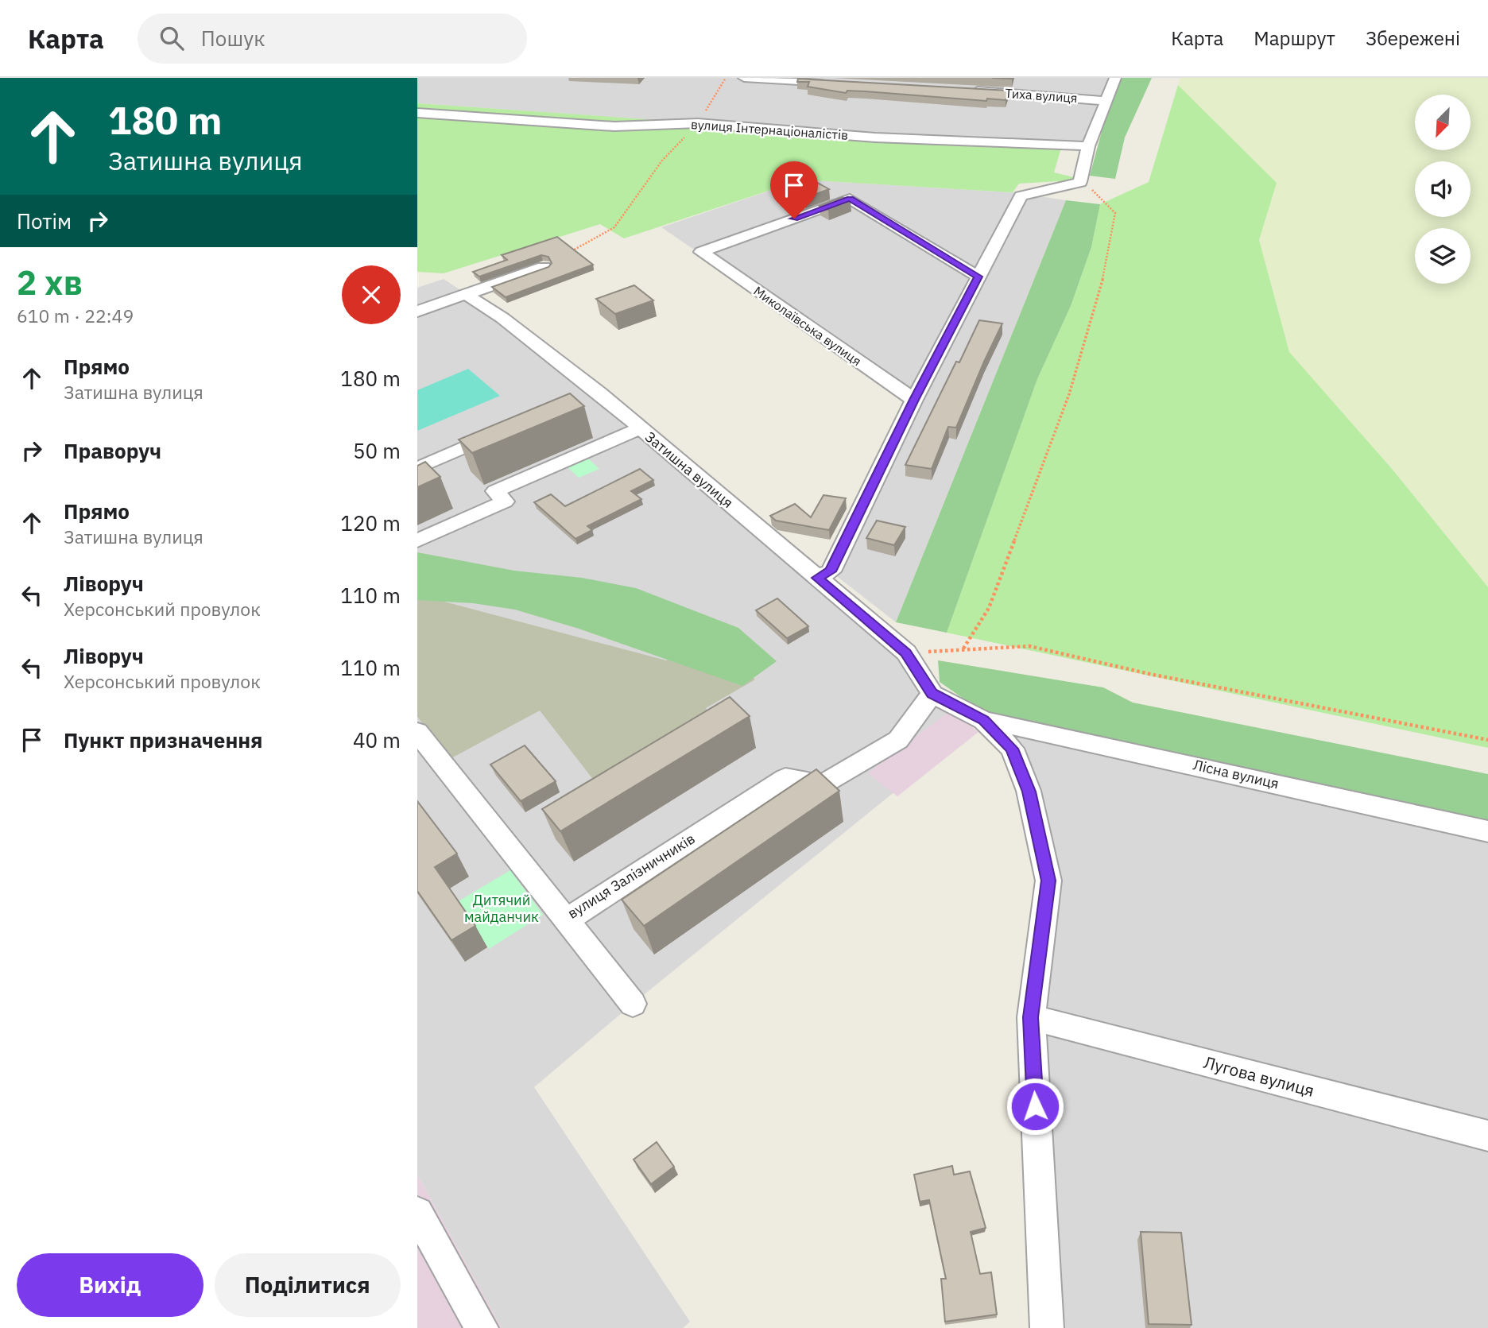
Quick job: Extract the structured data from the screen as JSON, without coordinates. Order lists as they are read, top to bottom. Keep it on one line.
{"streets":{"street":["Тиха вулиця","вулиця Інтернаціоналістів","Миколаївська вулиця","Затишна вулиця","Лісна вулиця","вулиця Залізничників","Лугова вулиця"]},"crossings":[["Затишна вулиця","вулиця Залізничників"]],"parks":["Дитячий майданчик"],"north":"bottom left","page":{"header":"Карта","search":"Пошук","nav":["Карта","Маршрут","Збережені"],"turn":["180 m","Затишна вулиця"],"then":"Потім","heading":["2 хв","610 m · 22:49"],"list":[{"name":"Прямо","note":"Затишна вулиця","value":"180 m"},{"name":"Праворуч","value":"50 m"},{"name":"Прямо","note":"Затишна вулиця","value":"120 m"},{"name":"Ліворуч","note":"Херсонський провулок","value":"110 m"},{"name":"Ліворуч","note":"Херсонський провулок","value":"110 m"},{"name":"Пункт призначення","value":"40 m"}],"buttons":["Вихід","Поділитися"]}}
